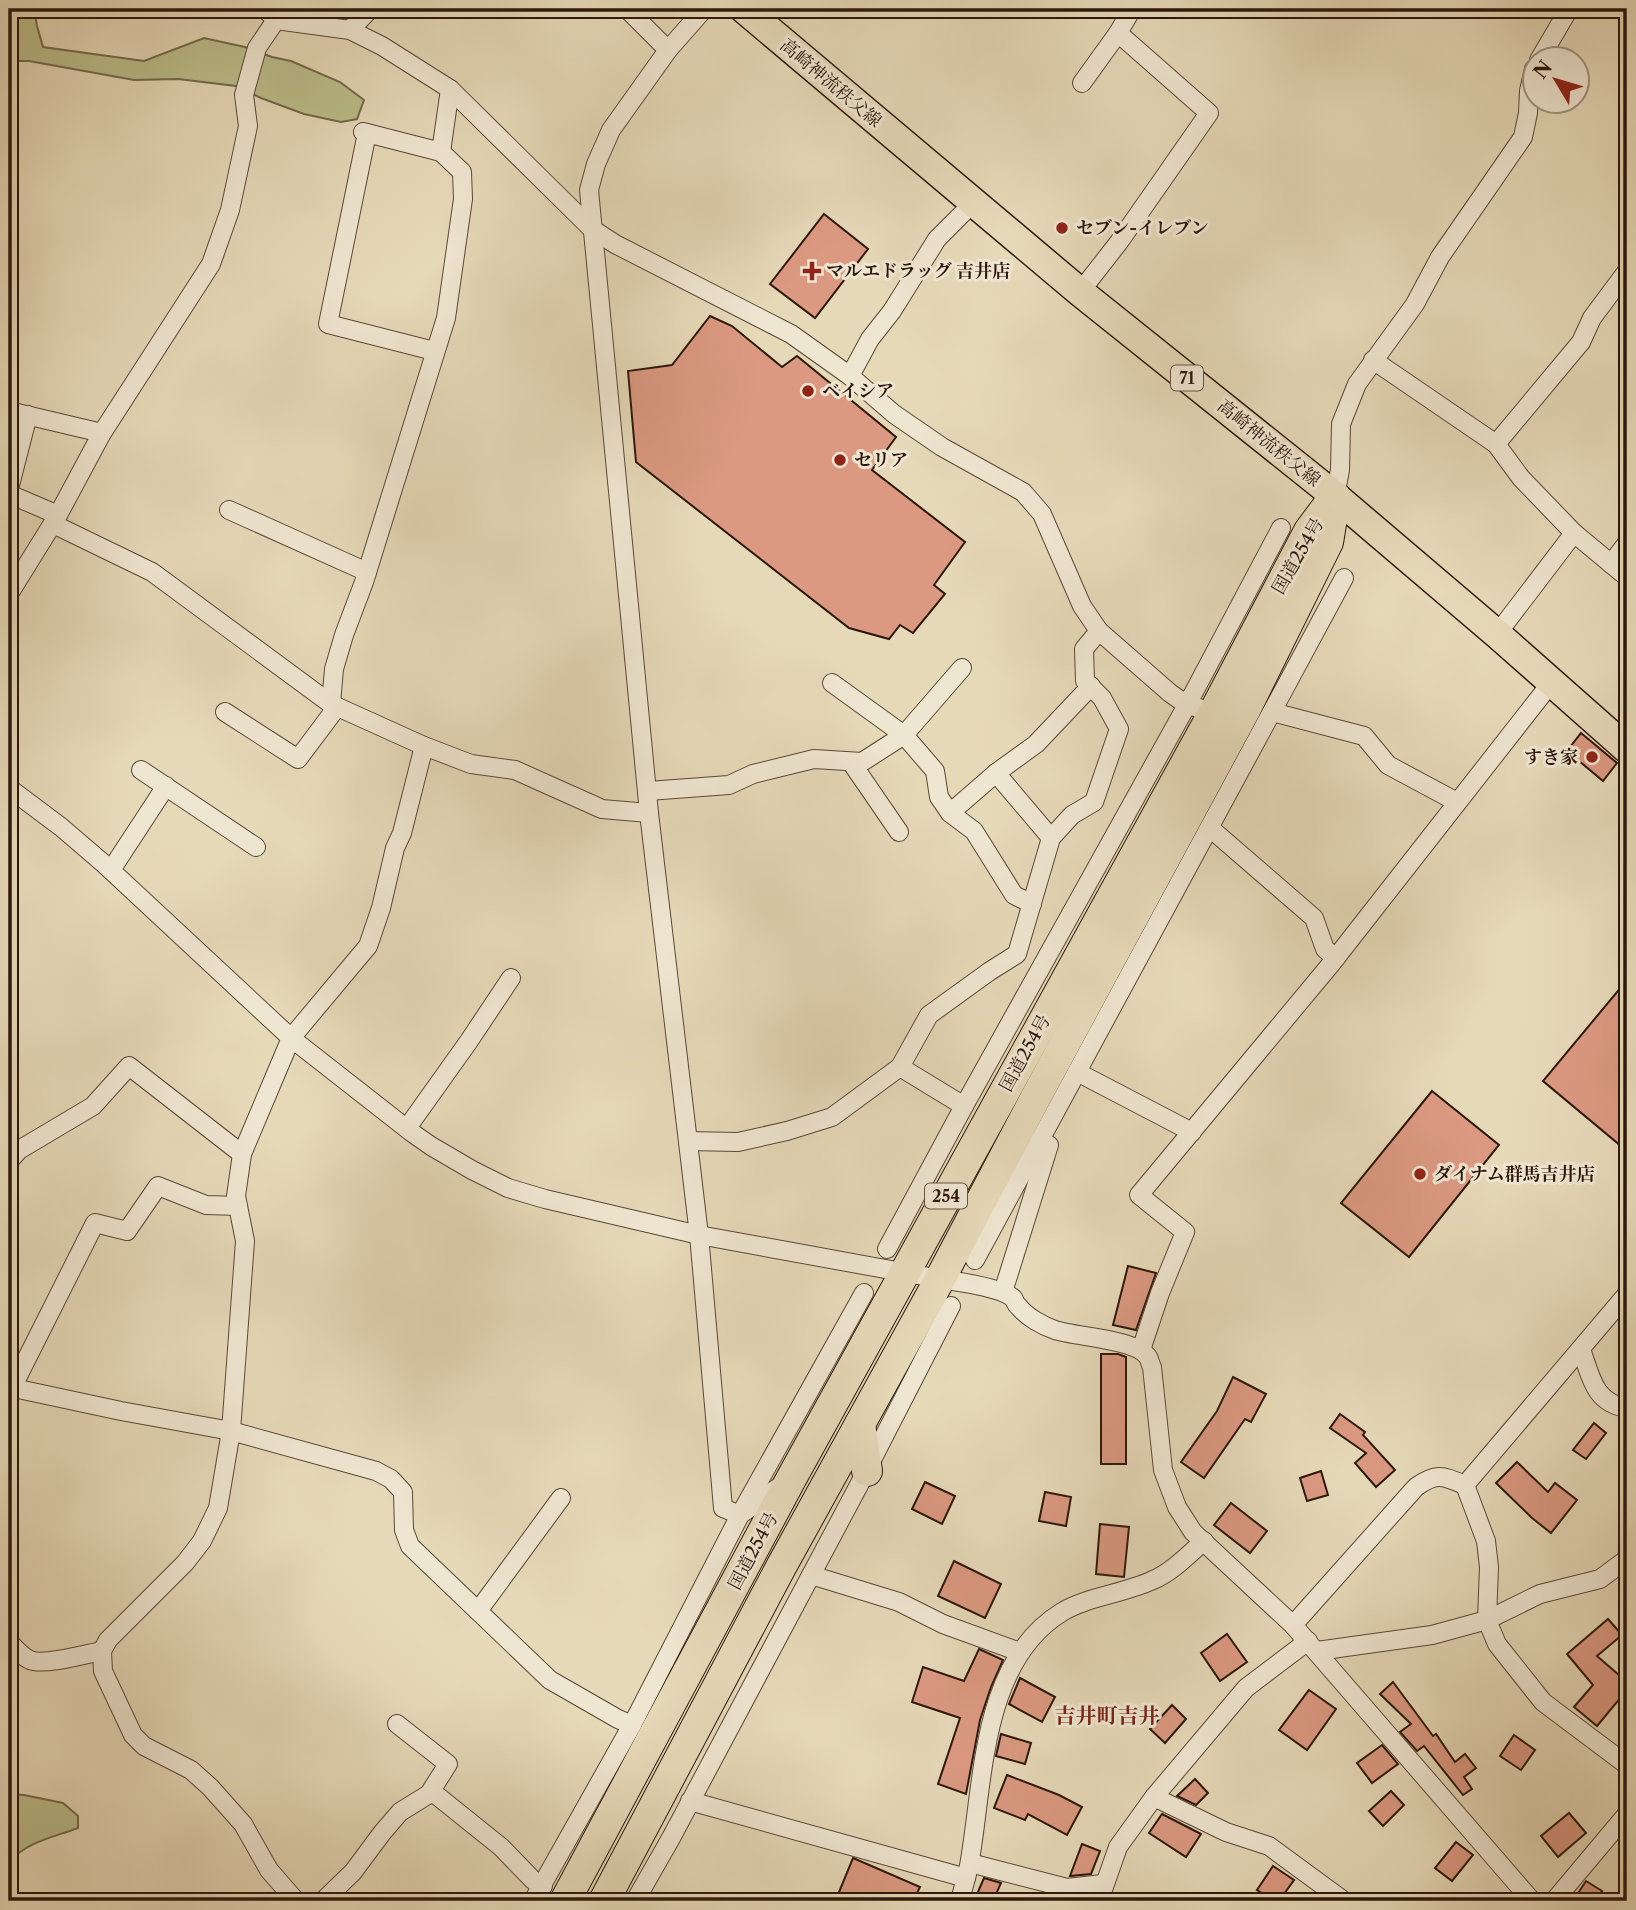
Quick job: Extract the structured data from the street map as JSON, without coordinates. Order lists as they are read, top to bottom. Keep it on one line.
{"streets":{"highway":["国道254号","254"],"main road":["高崎神流秩父線","71"]},"crossings":[["高崎神流秩父線","国道254号"]],"districts":["吉井町吉井"],"places":{"other":["セブン-イレブン","ベイシア","セリア","すき家","ダイナム群馬吉井店"],"health":["マルエドラッグ 吉井店"]},"north":"top left"}
